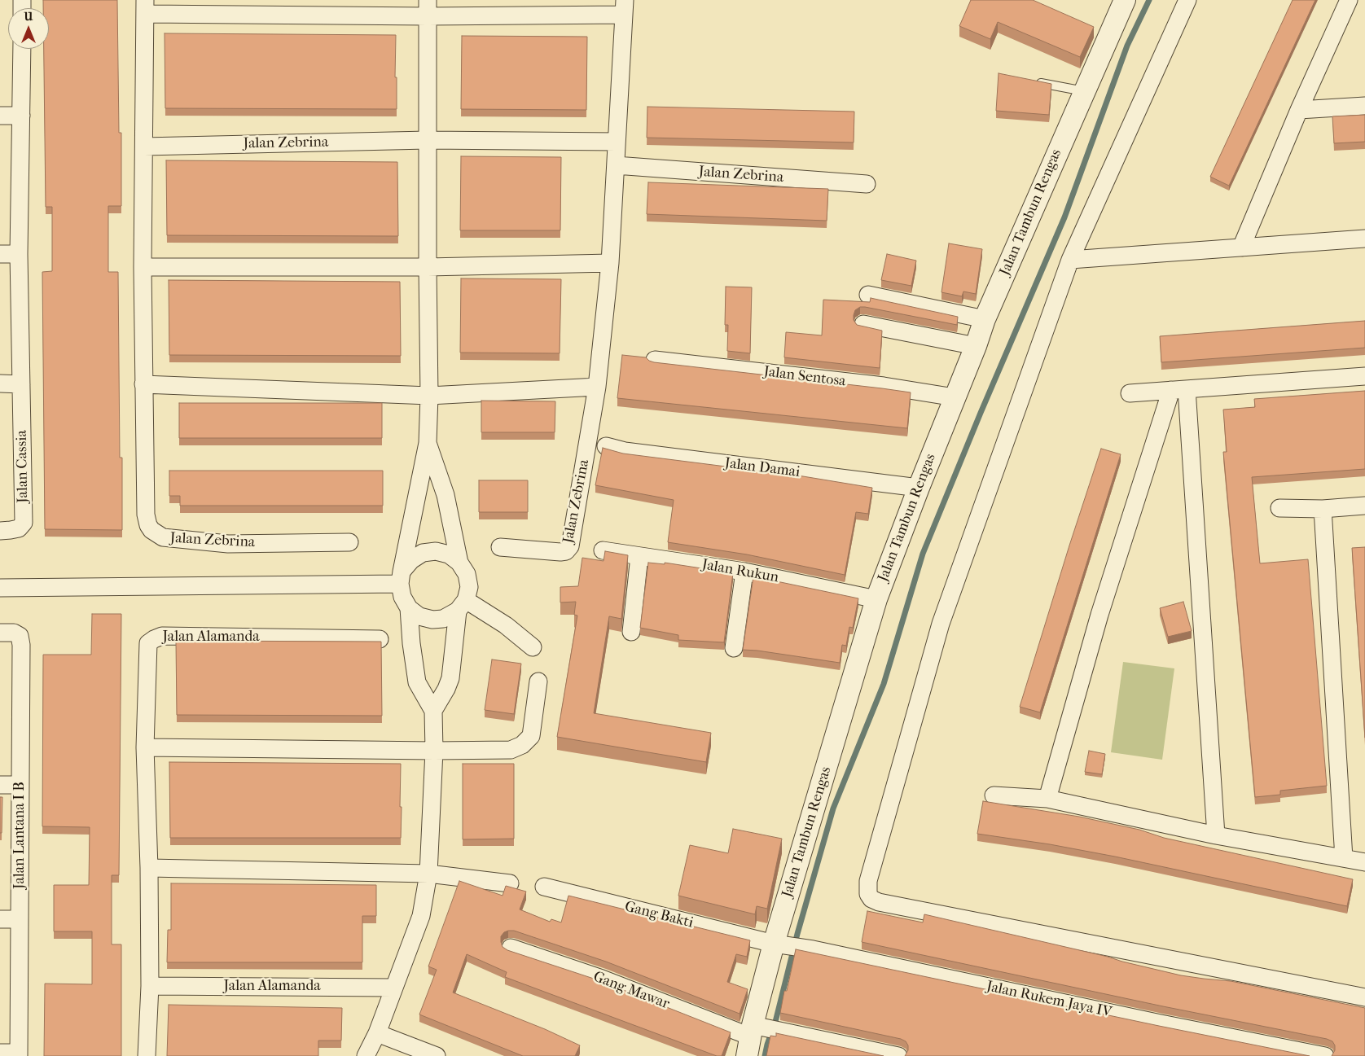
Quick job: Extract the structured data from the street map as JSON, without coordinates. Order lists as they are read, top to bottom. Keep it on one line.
{"streets":{"street":["Jalan Zebrina","Jalan Tambun Rengas","Jalan Sentosa","Jalan Cassia","Jalan Damai","Jalan Rukun","Jalan Alamanda","Jalan Lantana I B","Gang Bakti","Gang Mawar","Jalan Rukem Jaya IV"]},"crossings":[["Jalan Tambun Rengas","Jalan Sentosa"],["Jalan Tambun Rengas","Jalan Damai"],["Jalan Tambun Rengas","Jalan Rukun"],["Jalan Tambun Rengas","Gang Bakti"],["Jalan Tambun Rengas","Gang Mawar"],["Jalan Tambun Rengas","Jalan Rukem Jaya IV"],["Gang Bakti","Jalan Rukem Jaya IV"]],"north":"top"}
